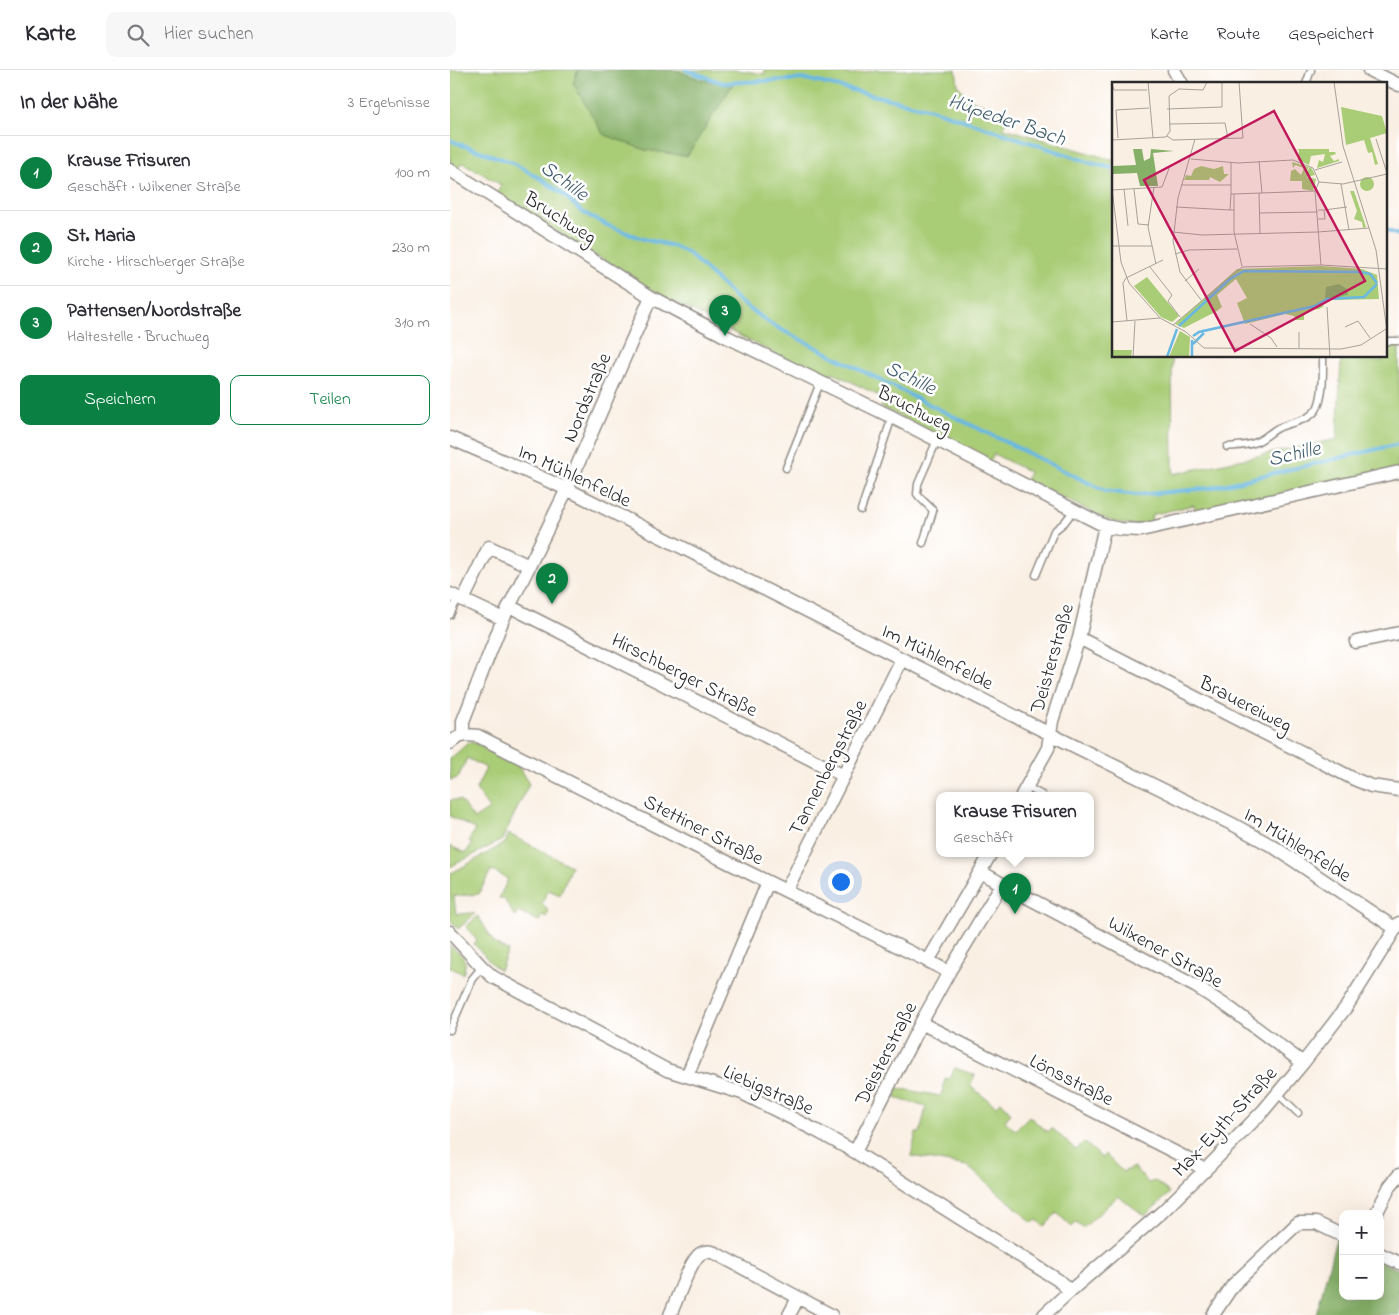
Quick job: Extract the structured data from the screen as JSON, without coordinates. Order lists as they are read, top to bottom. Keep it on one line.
{"streets":{"street":["Bruchweg","Nordstraße","Im Mühlenfelde","Deisterstraße","Hirschberger Straße","Brauereiweg","Tannenbergstraße","Stettiner Straße","Wilxener Straße","Lönsstraße","Liebigstraße","Max-Eyth-Straße"]},"crossings":[["Bruchweg","Nordstraße"],["Bruchweg","Deisterstraße"],["Nordstraße","Im Mühlenfelde"],["Nordstraße","Hirschberger Straße"],["Im Mühlenfelde","Deisterstraße"],["Im Mühlenfelde","Tannenbergstraße"],["Im Mühlenfelde","Max-Eyth-Straße"],["Deisterstraße","Brauereiweg"],["Deisterstraße","Stettiner Straße"],["Deisterstraße","Wilxener Straße"],["Deisterstraße","Lönsstraße"],["Deisterstraße","Liebigstraße"],["Hirschberger Straße","Tannenbergstraße"],["Tannenbergstraße","Stettiner Straße"],["Wilxener Straße","Max-Eyth-Straße"],["Lönsstraße","Max-Eyth-Straße"],["Liebigstraße","Max-Eyth-Straße"]],"water":["Hüpeder Bach","Schille"],"page":{"header":"Karte","search":"Hier suchen","nav":["Karte","Route","Gespeichert"],"heading":["In der Nähe","3 Ergebnisse"],"list":[{"mark":"1","name":"Krause Frisuren","note":"Geschäft · Wilxener Straße","value":"100 m"},{"mark":"2","name":"St. Maria","note":"Kirche · Hirschberger Straße","value":"230 m"},{"mark":"3","name":"Pattensen/Nordstraße","note":"Haltestelle · Bruchweg","value":"310 m"}],"pins":["3","2","1"],"buttons":["Speichern","Teilen"],"popup":["Krause Frisuren","Geschäft"],"map_buttons":["+","−"]}}
